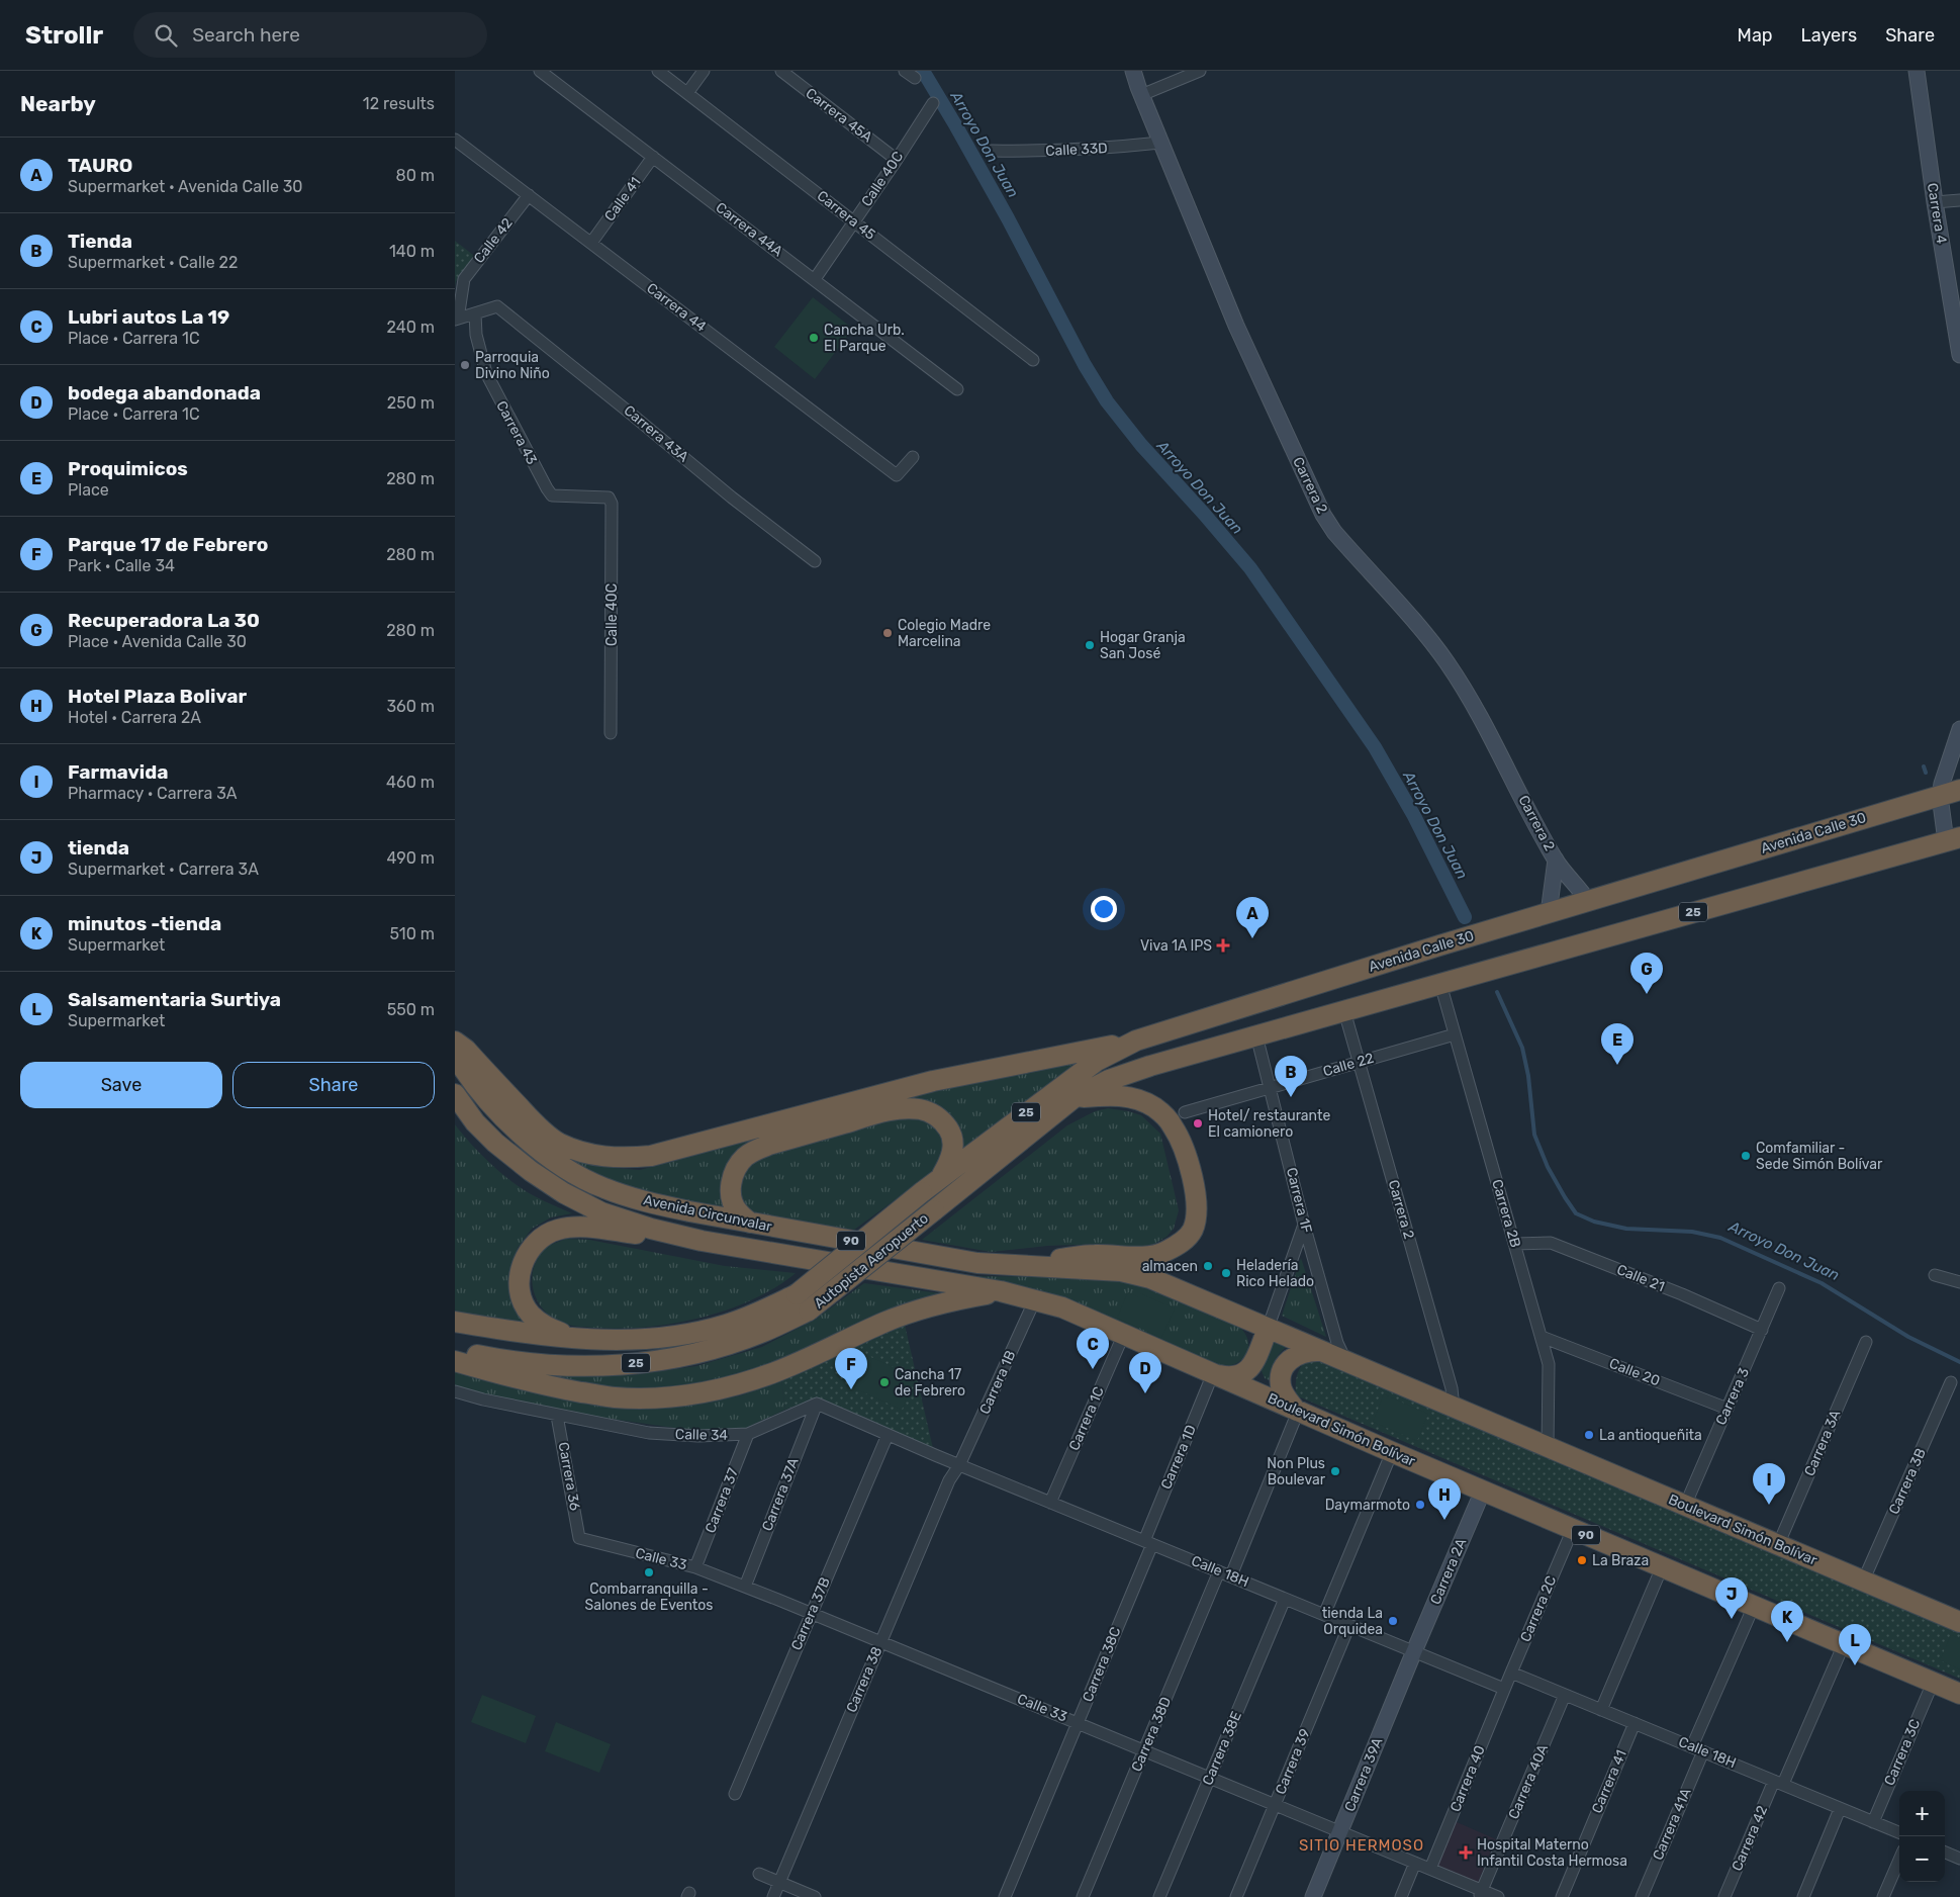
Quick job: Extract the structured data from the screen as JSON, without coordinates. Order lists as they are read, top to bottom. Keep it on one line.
{"streets":{"highway":["Avenida Calle 30","25","Avenida Circunvalar","90","Autopista Aeropuerto","Boulevard Simón Bolívar"],"street":["Carrera 45A","Calle 33D","Calle 40C","Calle 41","Carrera 4","Carrera 45","Carrera 44A","Calle 42","Carrera 44","Carrera 43","Carrera 43A","Carrera 2","Calle 22","Carrera 1F","Carrera 2B","Calle 21","Calle 20","Carrera 1B","Carrera 3","Carrera 1C","Calle 34","Carrera 3A","Carrera 1D","Carrera 36","Carrera 3B","Carrera 37A","Carrera 37","Calle 33","Calle 18H","Carrera 2A","Carrera 2C","Carrera 37B","Carrera 38C","Carrera 38","Carrera 38D","Carrera 38E","Carrera 3C","Carrera 39","Carrera 39A","Carrera 40","Carrera 40A","Carrera 41","Carrera 41A","Carrera 42"]},"crossings":[["Carrera 45A","Calle 40C"],["Calle 33D","Carrera 2"],["Calle 40C","Carrera 45"],["Calle 40C","Carrera 44A"],["Calle 40C","Carrera 43"],["Calle 41","Carrera 44A"],["Calle 41","Carrera 44"],["Calle 42","Carrera 44"],["Calle 42","Carrera 43"],["Calle 42","Carrera 43A"],["Carrera 2","Avenida Calle 30"],["Carrera 2","25"],["Carrera 2","Calle 22"],["Carrera 2","Boulevard Simón Bolívar"],["Avenida Calle 30","Autopista Aeropuerto"],["25","Carrera 1F"],["25","Carrera 2B"],["25","Autopista Aeropuerto"],["Calle 22","Carrera 1F"],["Calle 22","Carrera 2B"],["Carrera 1F","Boulevard Simón Bolívar"],["Avenida Circunvalar","Boulevard Simón Bolívar"],["Carrera 2B","Calle 21"],["Carrera 2B","Calle 20"],["Carrera 2B","Boulevard Simón Bolívar"],["Calle 21","Carrera 3"],["Calle 20","Carrera 3"],["Carrera 1B","Boulevard Simón Bolívar"],["Carrera 1B","Calle 18H"],["Carrera 1B","Carrera 38"],["Carrera 3","Boulevard Simón Bolívar"],["Carrera 1C","Boulevard Simón Bolívar"],["Carrera 1C","Calle 18H"],["Boulevard Simón Bolívar","Carrera 3A"],["Boulevard Simón Bolívar","Carrera 1D"],["Boulevard Simón Bolívar","Carrera 3B"],["Boulevard Simón Bolívar","Carrera 2A"],["Boulevard Simón Bolívar","Carrera 2C"],["Boulevard Simón Bolívar","Carrera 3C"],["Calle 34","Carrera 36"],["Calle 34","Carrera 37A"],["Calle 34","Carrera 37"],["Carrera 1D","Calle 18H"],["Carrera 1D","Carrera 38C"],["Carrera 36","Calle 33"],["Carrera 37A","Calle 33"],["Carrera 37","Calle 33"],["Calle 33","Carrera 37B"],["Calle 33","Carrera 38C"],["Calle 33","Carrera 38"],["Calle 33","Carrera 38D"],["Calle 33","Carrera 38E"],["Calle 33","Carrera 39"],["Calle 33","Carrera 39A"],["Calle 33","Carrera 40"],["Calle 33","Carrera 40A"],["Calle 18H","Carrera 2A"],["Calle 18H","Carrera 2C"],["Calle 18H","Carrera 37B"],["Calle 18H","Carrera 38C"],["Calle 18H","Carrera 38"],["Calle 18H","Carrera 38D"],["Calle 18H","Carrera 38E"],["Calle 18H","Carrera 3C"],["Calle 18H","Carrera 39"],["Calle 18H","Carrera 39A"],["Calle 18H","Carrera 40"],["Calle 18H","Carrera 40A"],["Calle 18H","Carrera 41"],["Calle 18H","Carrera 41A"],["Calle 18H","Carrera 42"],["Carrera 2A","Carrera 39A"],["Carrera 2C","Carrera 40"]],"districts":["SITIO HERMOSO"],"water":["Arroyo Don Juan"],"places":{"other":["Cancha Urb. El Parque","Parroquia Divino Niño","Colegio Madre Marcelina","Hogar Granja San José","Hotel/ restaurante El camionero","Comfamiliar - Sede Simón Bolívar","almacen","Heladería Rico Helado","Cancha 17 de Febrero","La antioqueñita","Non Plus Boulevar","Daymarmoto","La Braza","Combarranquilla - Salones de Eventos","tienda La Orquidea"],"health":["Viva 1A IPS","Hospital Materno Infantil Costa Hermosa"]},"page":{"header":"Strollr","search":"Search here","nav":["Map","Layers","Share"],"heading":["Nearby","12 results"],"list":[{"mark":"A","name":"TAURO","note":"Supermarket · Avenida Calle 30","value":"80 m"},{"mark":"B","name":"Tienda","note":"Supermarket · Calle 22","value":"140 m"},{"mark":"C","name":"Lubri autos La 19","note":"Place · Carrera 1C","value":"240 m"},{"mark":"D","name":"bodega abandonada","note":"Place · Carrera 1C","value":"250 m"},{"mark":"E","name":"Proquimicos","note":"Place","value":"280 m"},{"mark":"F","name":"Parque 17 de Febrero","note":"Park · Calle 34","value":"280 m"},{"mark":"G","name":"Recuperadora La 30","note":"Place · Avenida Calle 30","value":"280 m"},{"mark":"H","name":"Hotel Plaza Bolivar","note":"Hotel · Carrera 2A","value":"360 m"},{"mark":"I","name":"Farmavida","note":"Pharmacy · Carrera 3A","value":"460 m"},{"mark":"J","name":"tienda","note":"Supermarket · Carrera 3A","value":"490 m"},{"mark":"K","name":"minutos -tienda","note":"Supermarket","value":"510 m"},{"mark":"L","name":"Salsamentaria Surtiya","note":"Supermarket","value":"550 m"}],"pins":["A","G","E","B","C","F","D","I","H","J","K","L"],"buttons":["Save","Share"],"map_buttons":["+","−"]}}
